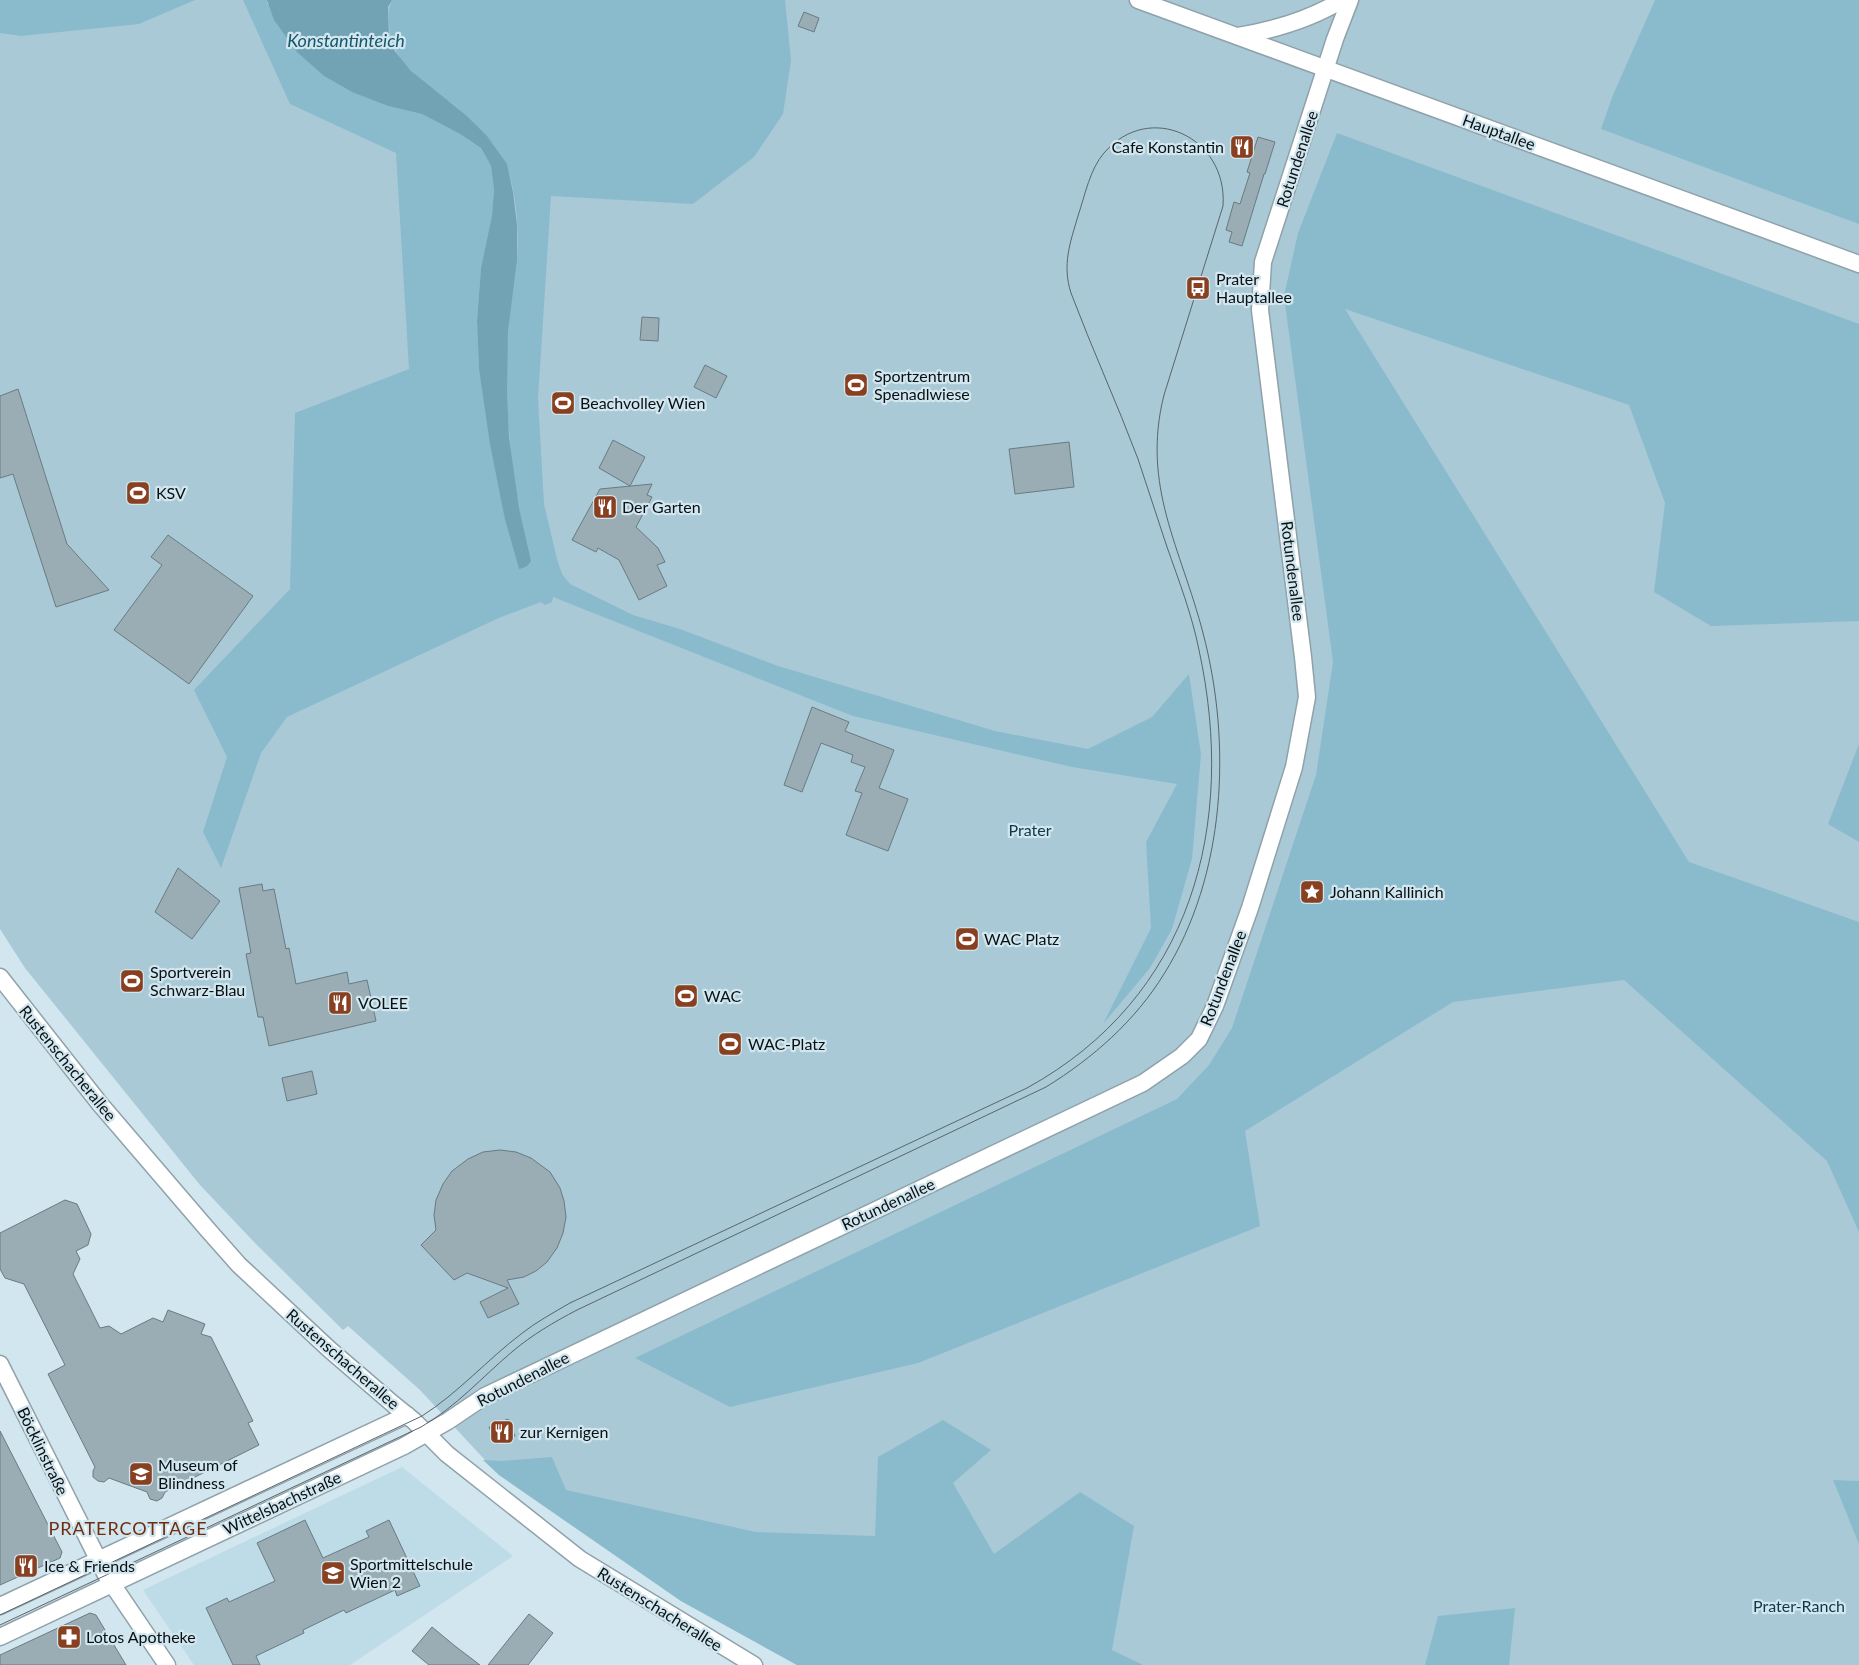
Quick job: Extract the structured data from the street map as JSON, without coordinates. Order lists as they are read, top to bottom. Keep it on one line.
{"streets":{"street":["Hauptallee","Rotundenallee","Rustenschacherallee","Böcklinstraße","Wittelsbachstraße"]},"crossings":[["Hauptallee","Rotundenallee"],["Rotundenallee","Rustenschacherallee"],["Rotundenallee","Wittelsbachstraße"],["Rustenschacherallee","Wittelsbachstraße"],["Böcklinstraße","Wittelsbachstraße"]],"districts":["PRATERCOTTAGE"],"water":["Konstantinteich"],"parks":["Prater","Prater-Ranch"],"places":{"restaurant":["Cafe Konstantin","Der Garten","VOLEE","zur Kernigen","Ice & Friends"],"bus stop":["Prater Hauptallee"],"sports":["Sportzentrum Spenadlwiese","Beachvolley Wien","KSV","WAC Platz","Sportverein Schwarz-Blau","WAC","WAC-Platz"],"place":["Johann Kallinich"],"school or university":["Museum of Blindness","Sportmittelschule Wien 2"],"pharmacy":["Lotos Apotheke"]}}
